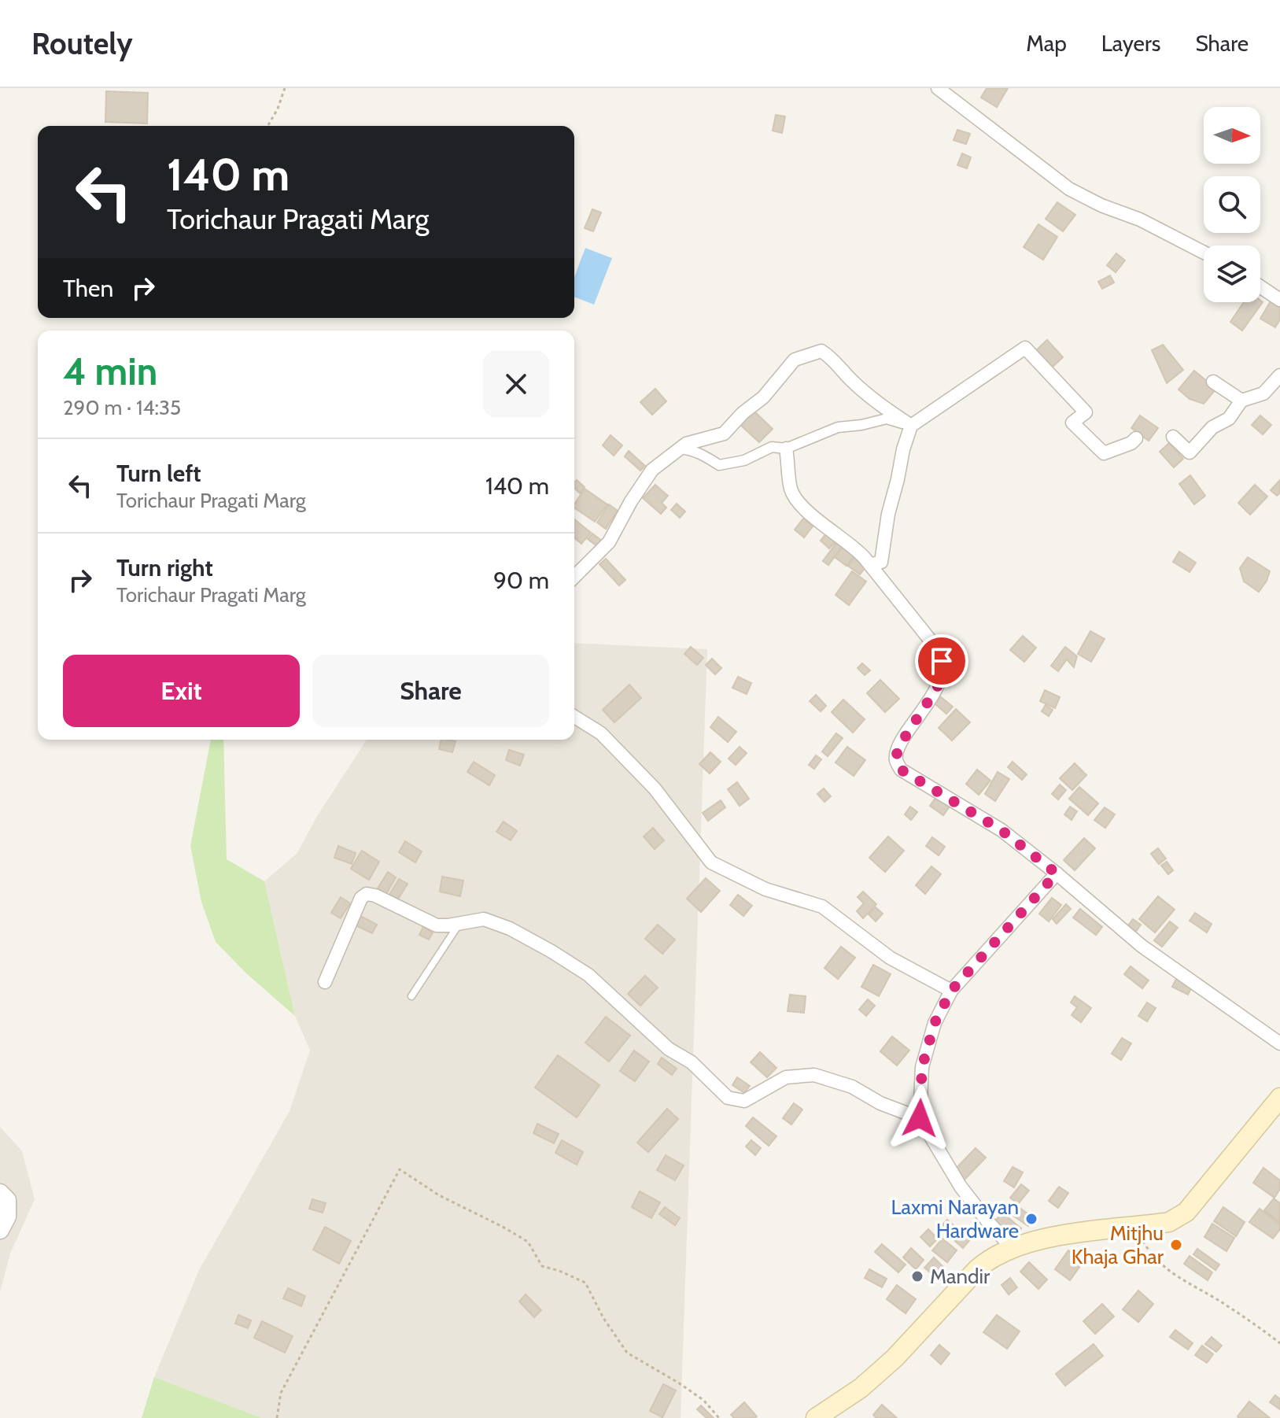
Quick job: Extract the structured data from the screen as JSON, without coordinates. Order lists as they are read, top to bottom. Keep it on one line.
{"places":["Laxmi Narayan Hardware","Mitjhu Khaja Ghar","Mandir"],"north":"right","page":{"header":"Routely","nav":["Map","Layers","Share"],"turn":["140 m","Torichaur Pragati Marg"],"then":"Then","heading":["4 min","290 m · 14:35"],"list":[{"name":"Turn left","note":"Torichaur Pragati Marg","value":"140 m"},{"name":"Turn right","note":"Torichaur Pragati Marg","value":"90 m"}],"buttons":["Exit","Share"]}}
